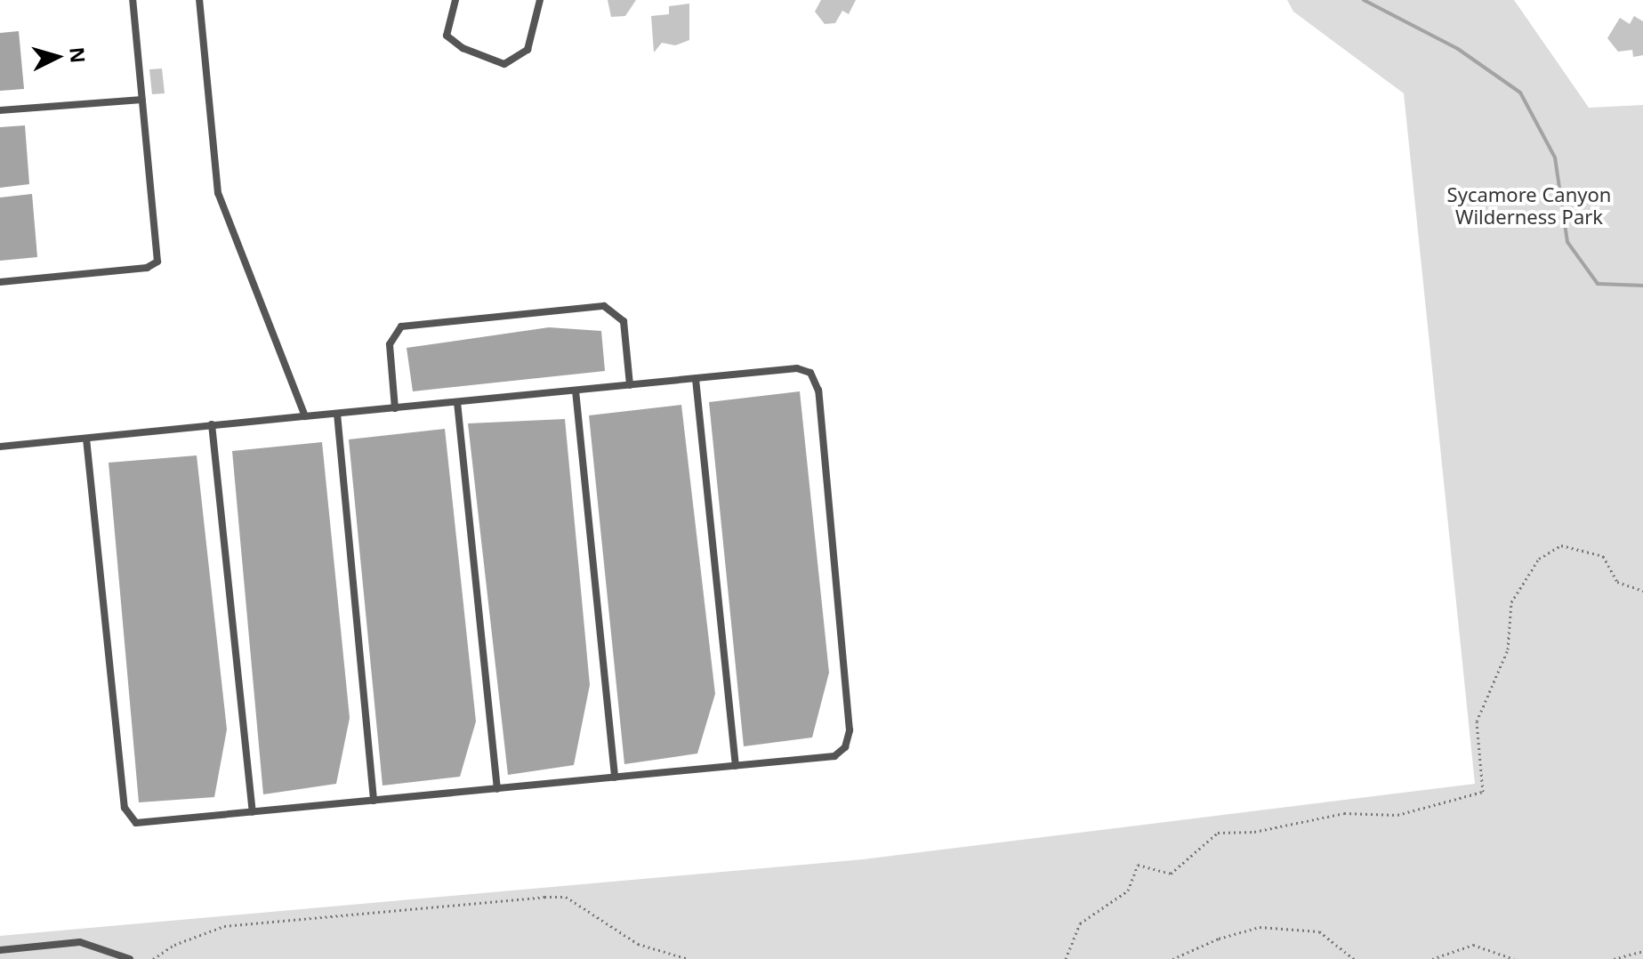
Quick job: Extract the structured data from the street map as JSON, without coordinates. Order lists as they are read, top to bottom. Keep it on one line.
{"parks":["Sycamore Canyon Wilderness Park"],"north":"right"}
